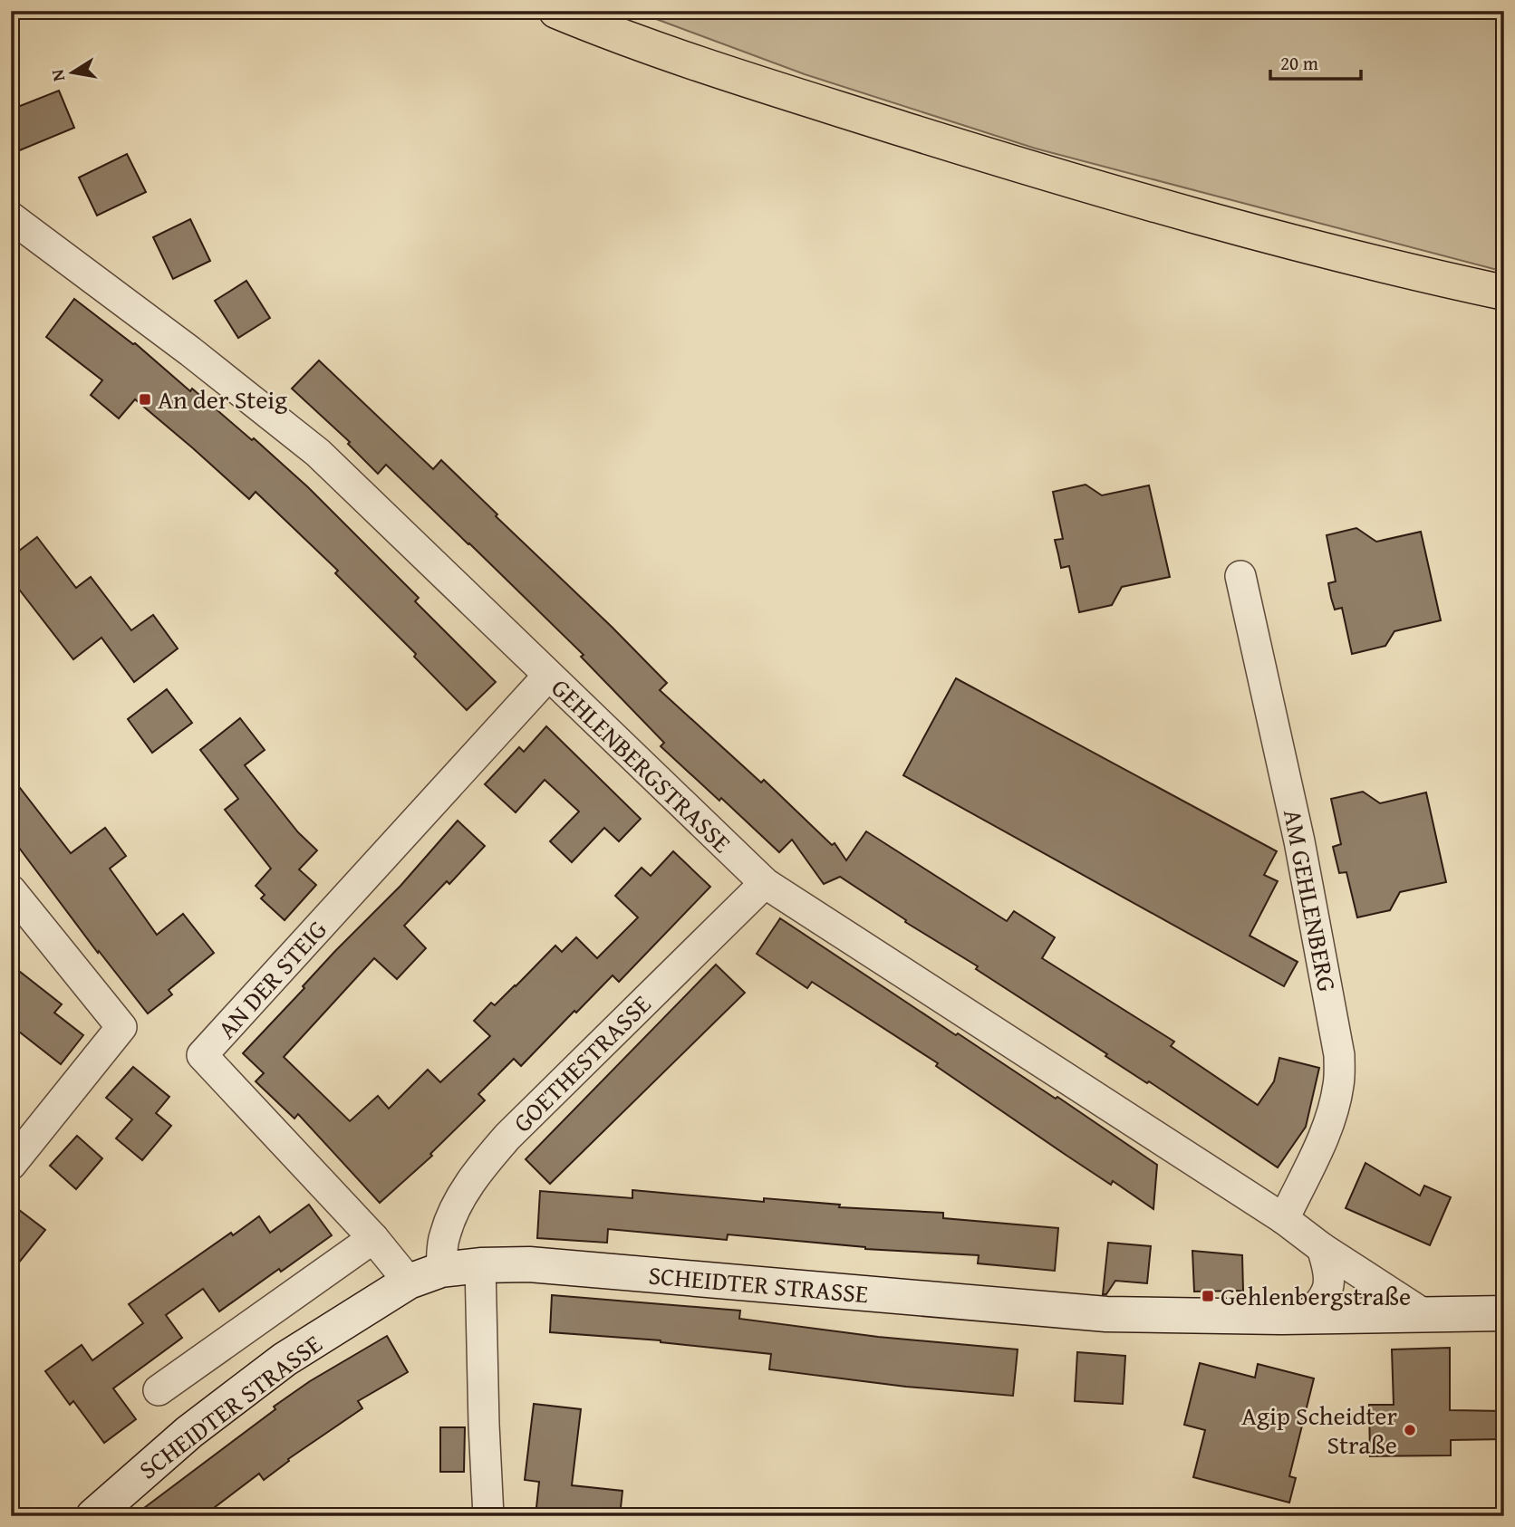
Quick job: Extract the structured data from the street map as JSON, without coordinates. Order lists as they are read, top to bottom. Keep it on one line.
{"streets":{"street":["GEHLENBERGSTRASSE","AM GEHLENBERG","AN DER STEIG","GOETHESTRASSE","SCHEIDTER STRASSE"]},"crossings":[["GEHLENBERGSTRASSE","AM GEHLENBERG"],["GEHLENBERGSTRASSE","AN DER STEIG"],["GEHLENBERGSTRASSE","GOETHESTRASSE"],["GEHLENBERGSTRASSE","SCHEIDTER STRASSE"],["AN DER STEIG","SCHEIDTER STRASSE"],["GOETHESTRASSE","SCHEIDTER STRASSE"]],"places":{"transit":["An der Steig","Gehlenbergstraße"],"other":["Agip Scheidter Straße"]},"scale_bar":"20 m","north":"left"}
